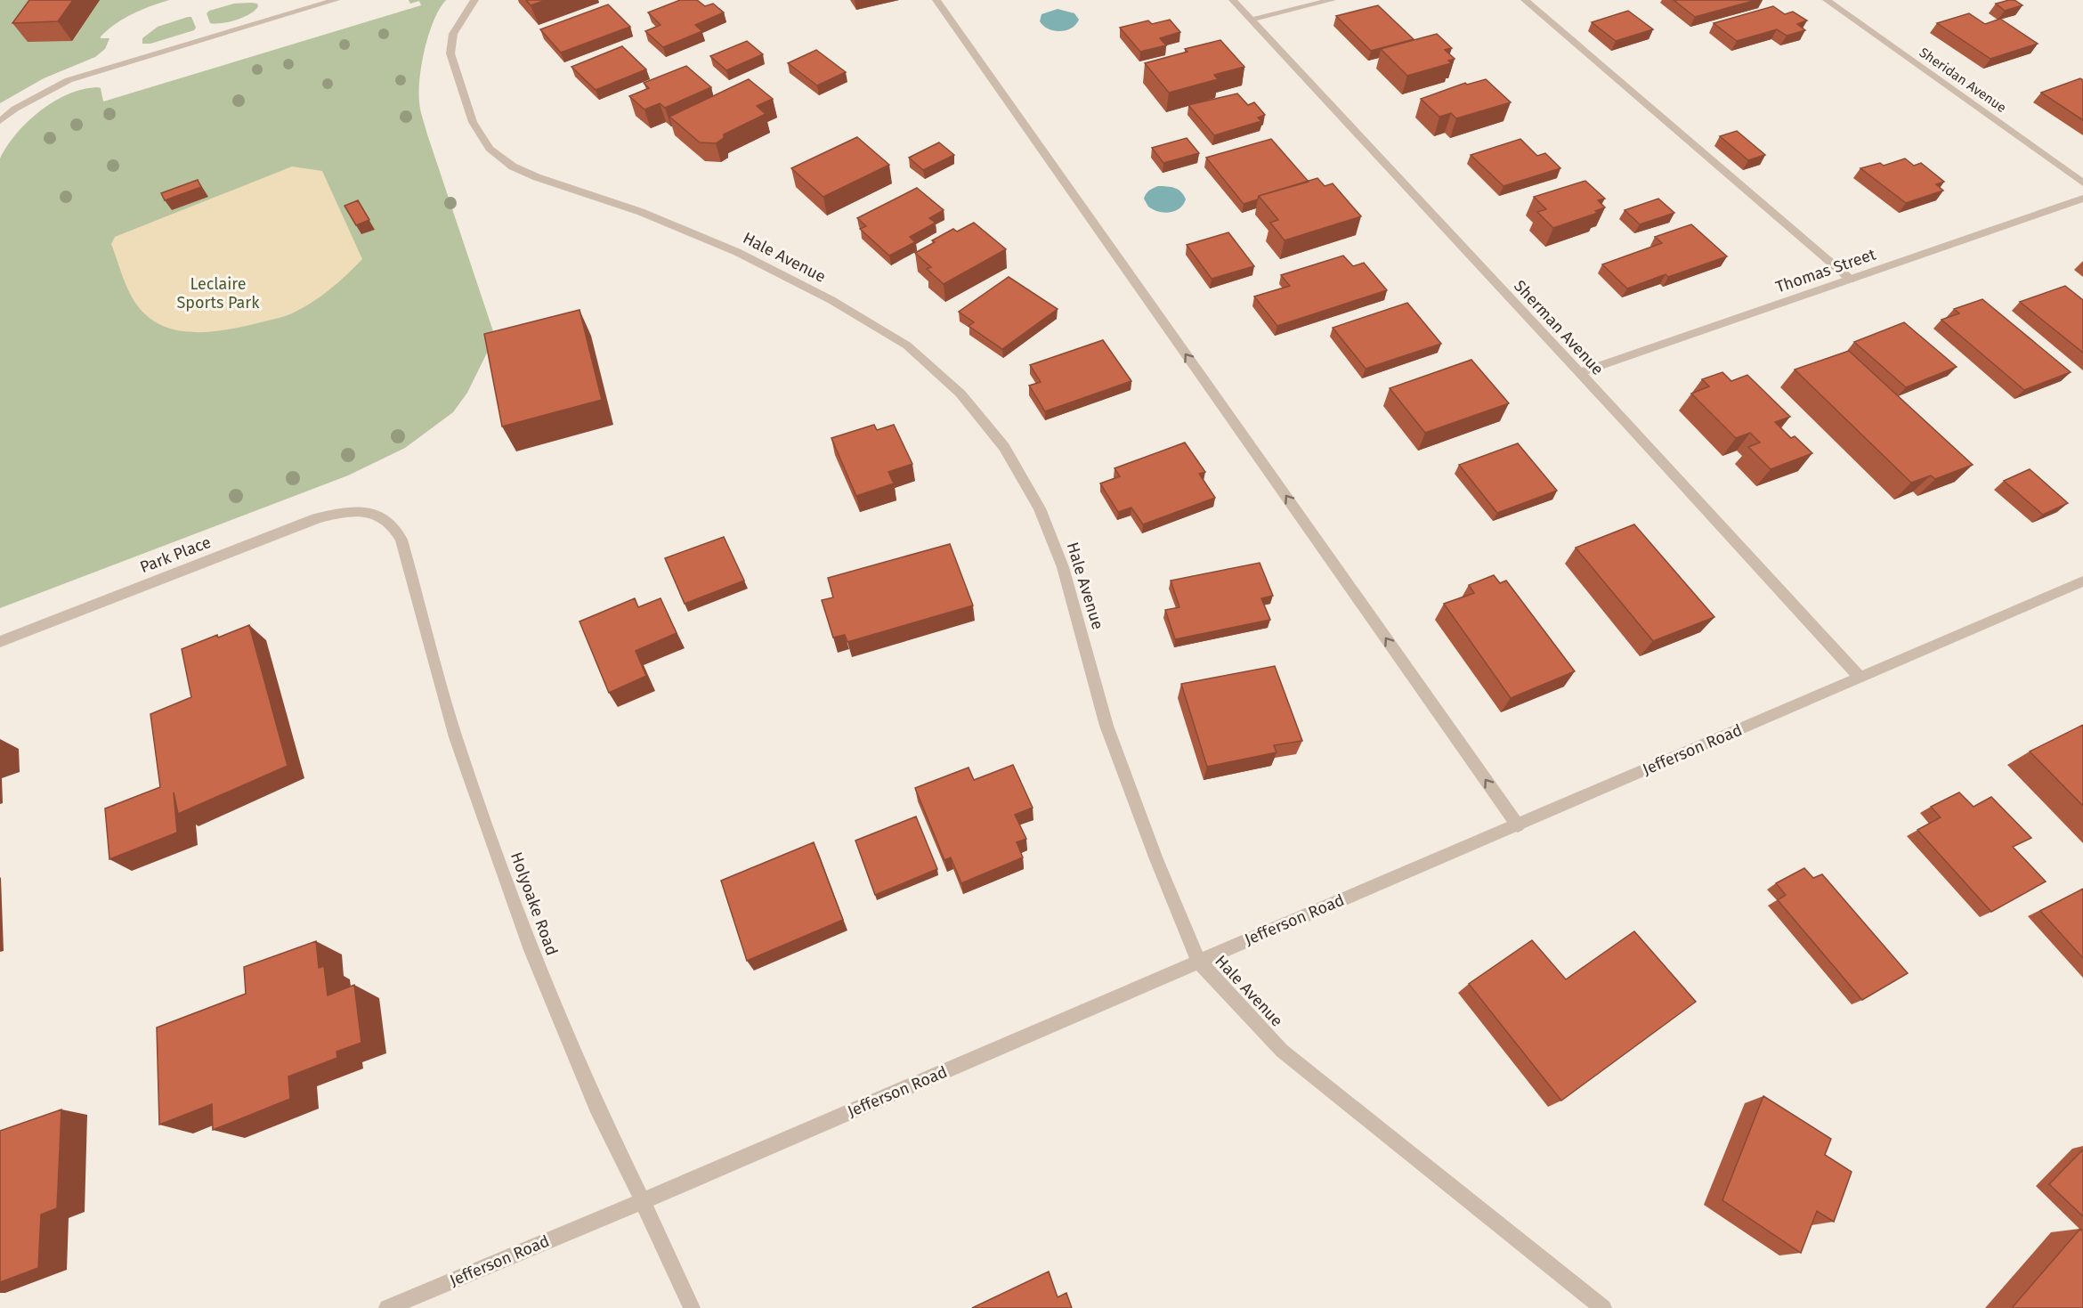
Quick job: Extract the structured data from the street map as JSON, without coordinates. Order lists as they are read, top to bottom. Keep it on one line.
{"streets":{"street":["Sheridan Avenue","Hale Avenue","Thomas Street","Sherman Avenue","Park Place","Jefferson Road","Holyoake Road"]},"crossings":[["Hale Avenue","Jefferson Road"],["Thomas Street","Sherman Avenue"],["Sherman Avenue","Jefferson Road"],["Park Place","Holyoake Road"],["Jefferson Road","Holyoake Road"]],"parks":["Leclaire Sports Park"]}
